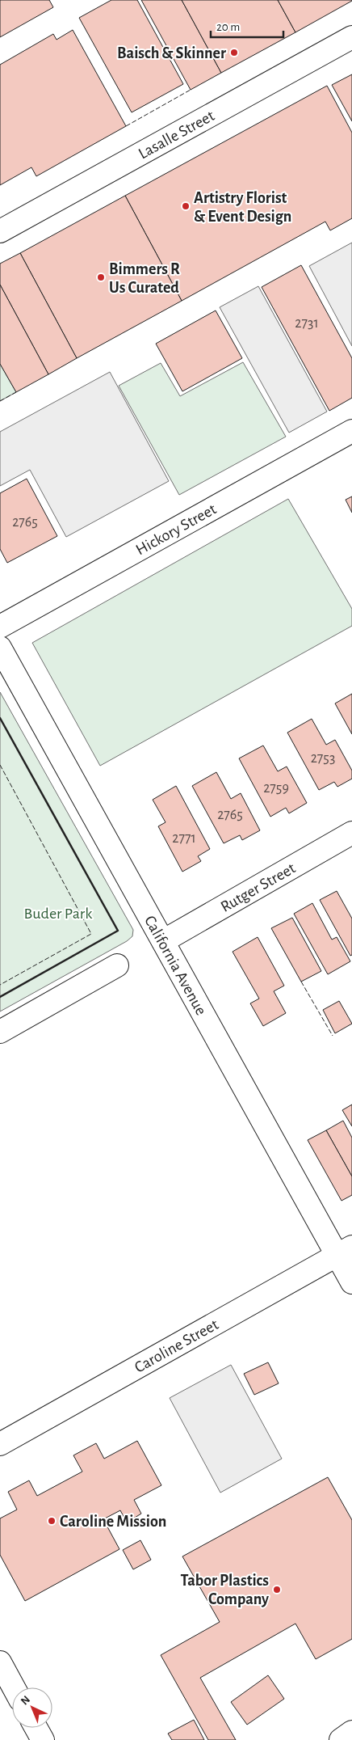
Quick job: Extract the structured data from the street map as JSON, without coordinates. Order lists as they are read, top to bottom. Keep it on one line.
{"streets":{"street":["Lasalle Street","Hickory Street","Rutger Street","California Avenue","Caroline Street"]},"crossings":[["Rutger Street","California Avenue"],["California Avenue","Caroline Street"]],"parks":["Buder Park"],"places":["Baisch & Skinner","Artistry Florist & Event Design","Bimmers R Us Curated","Caroline Mission","Tabor Plastics Company"],"house_numbers":["2731","2765","2753","2759","2765","2771"],"scale_bar":"20 m","north":"top left"}
